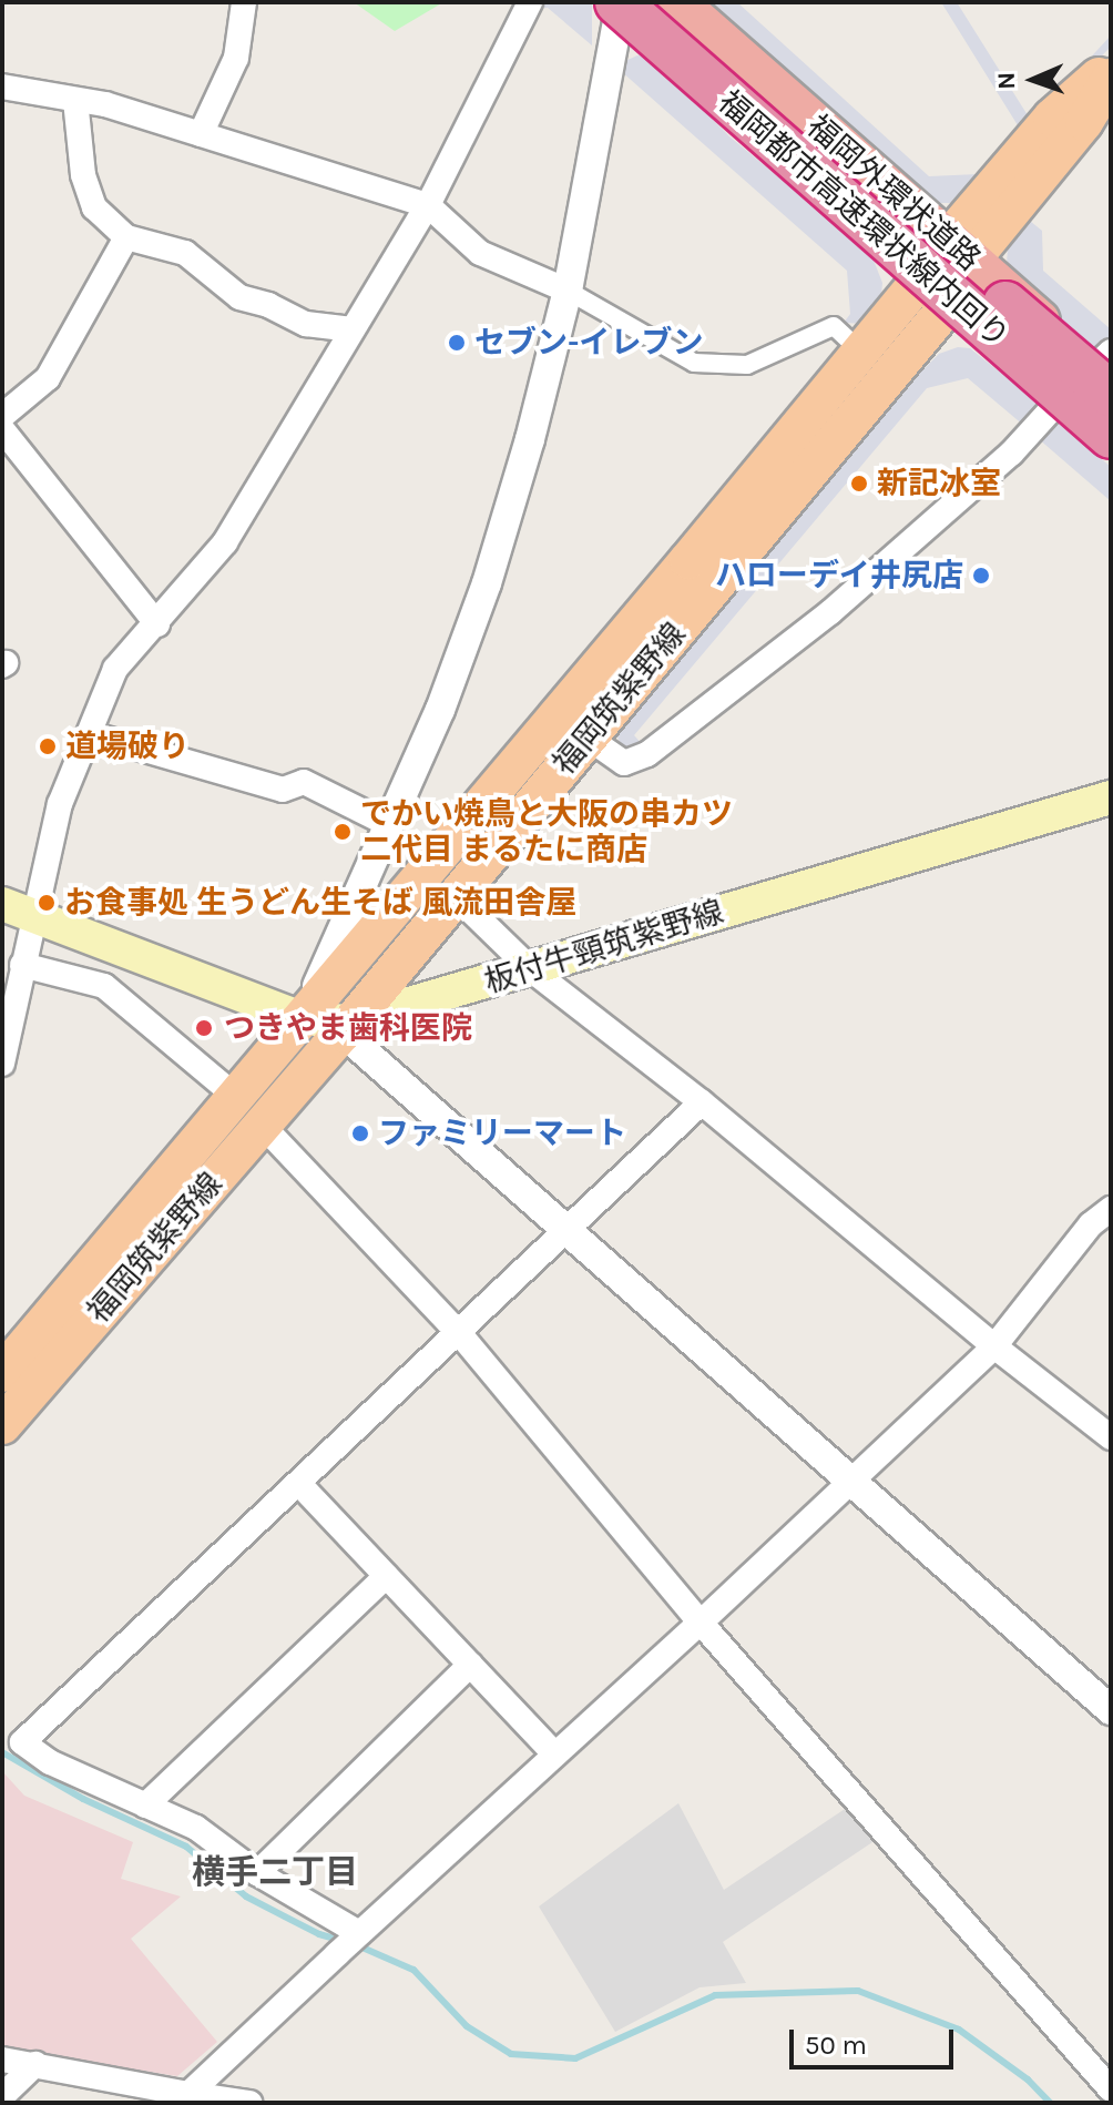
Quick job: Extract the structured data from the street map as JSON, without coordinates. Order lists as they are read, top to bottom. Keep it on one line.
{"streets":{"highway":["福岡外環状道路","福岡都市高速環状線内回り"],"main road":["福岡筑紫野線","板付牛頸筑紫野線"]},"crossings":[["福岡外環状道路","福岡都市高速環状線内回り"],["福岡外環状道路","福岡筑紫野線"],["福岡筑紫野線","板付牛頸筑紫野線"]],"districts":["横手二丁目"],"places":["セブン-イレブン","新記冰室","ハローデイ井尻店","道場破り","でかい焼鳥と大阪の串カツ 二代目 まるたに商店","お食事処 生うどん生そば 風流田舎屋","つきやま歯科医院","ファミリーマート"],"scale_bar":"50 m","north":"left"}
